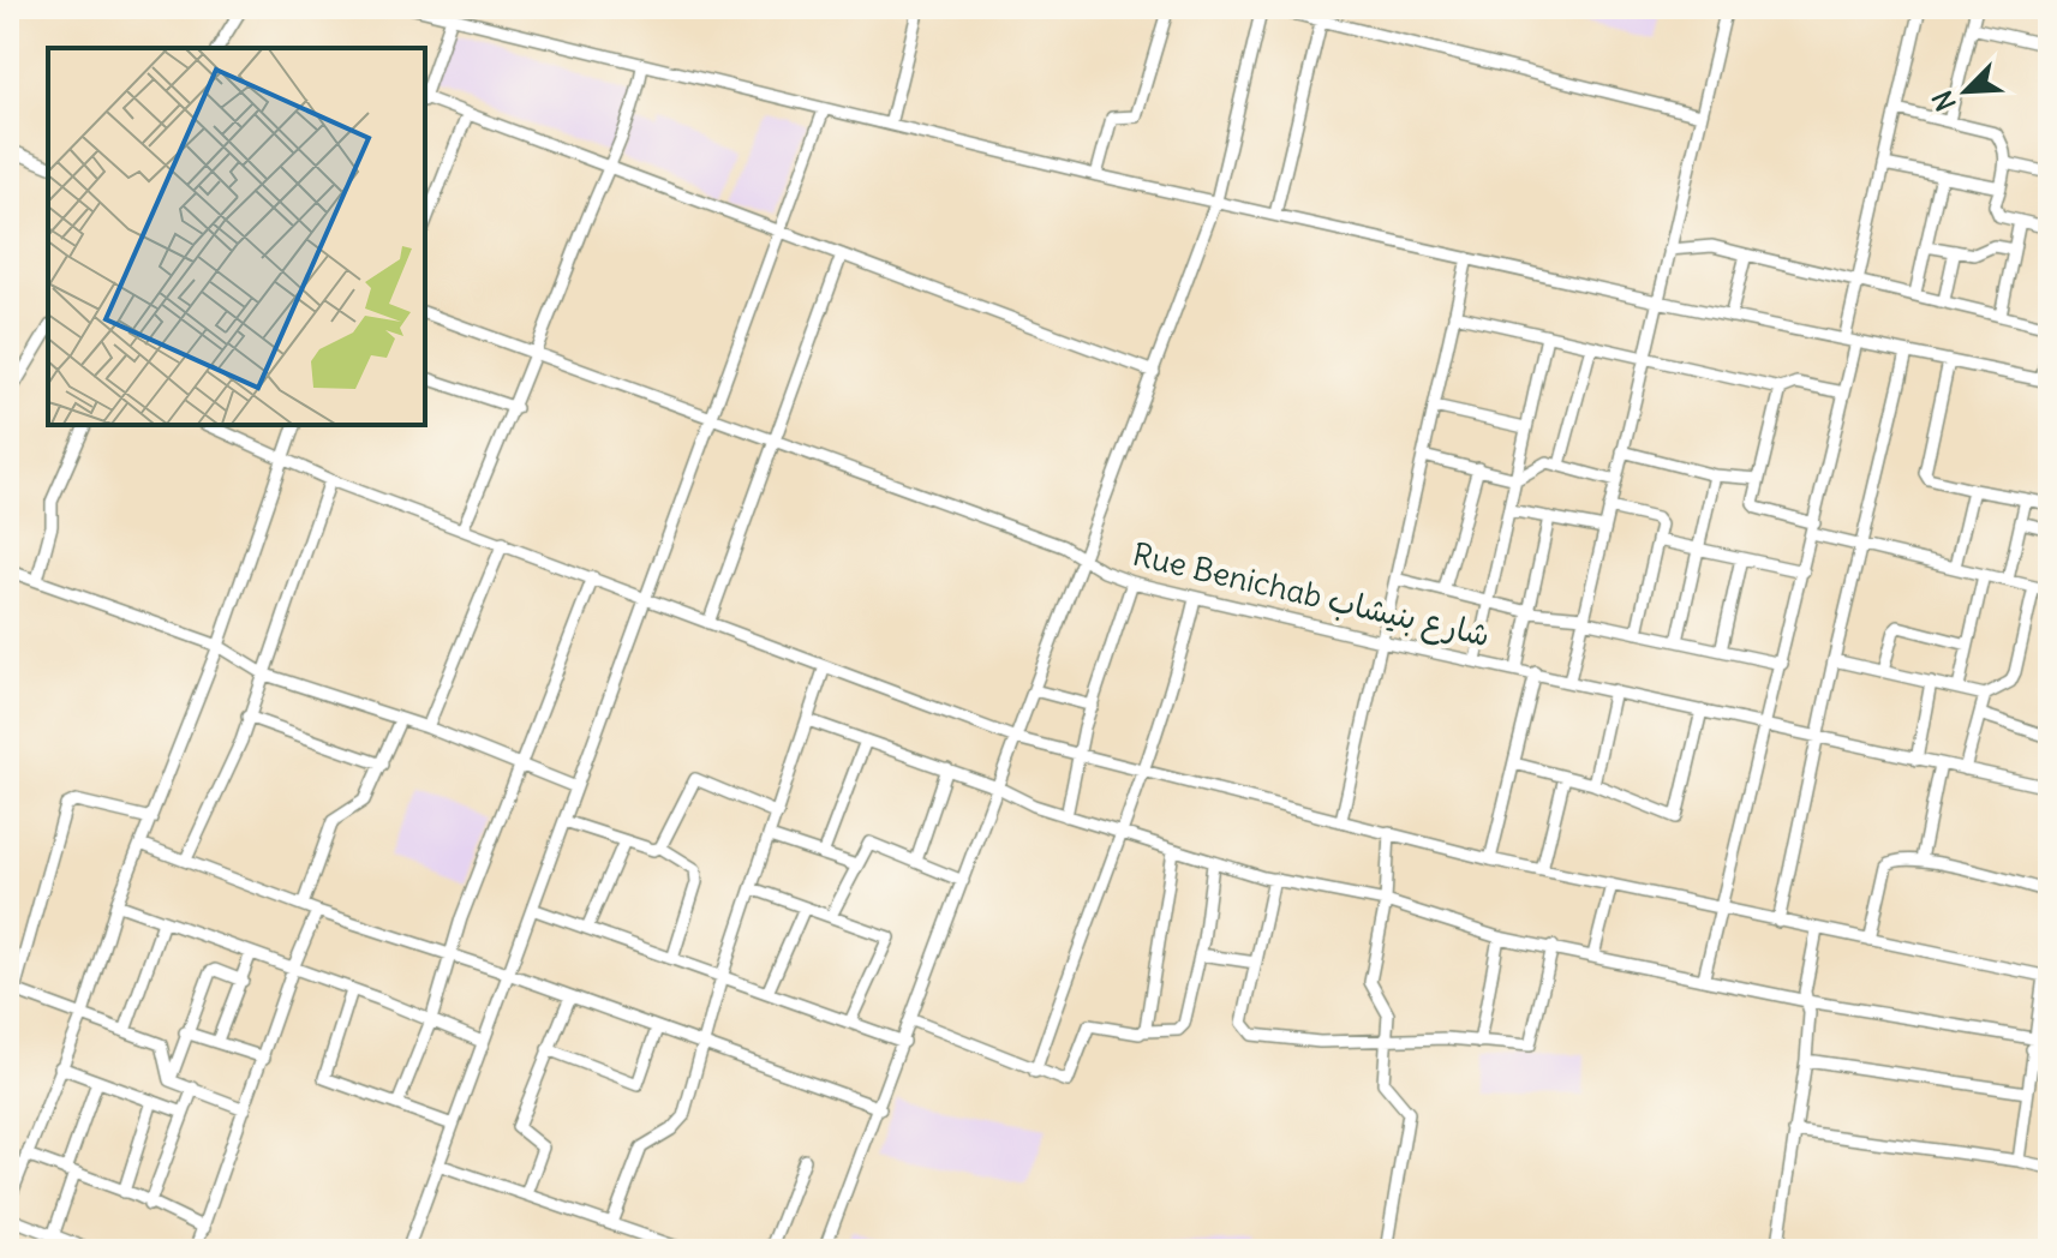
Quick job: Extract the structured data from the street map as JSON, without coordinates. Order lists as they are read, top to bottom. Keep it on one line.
{"streets":{"street":["Rue Benichab شارع بنيشاب"]},"north":"bottom left"}
